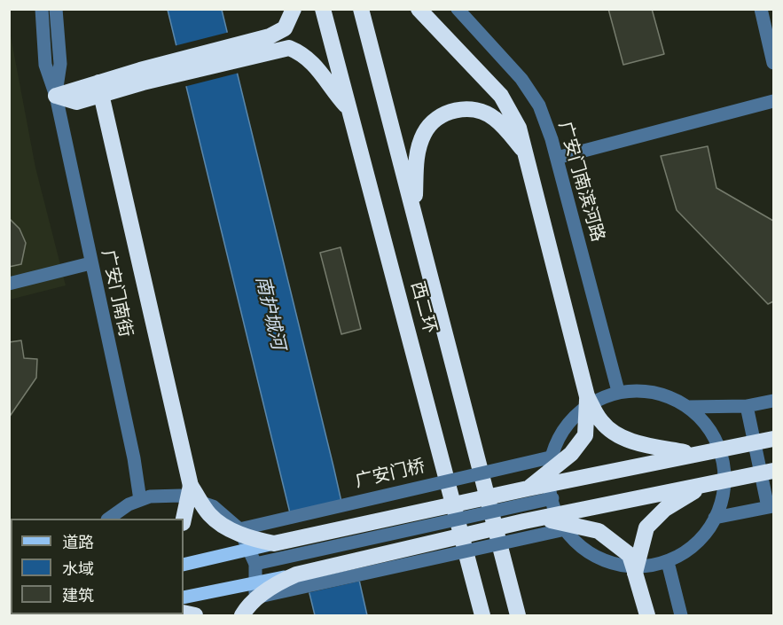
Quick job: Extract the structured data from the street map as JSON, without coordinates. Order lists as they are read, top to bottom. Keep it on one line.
{"streets":{"highway":["西二环"],"street":["广安门南滨河路","广安门南街","广安门桥"]},"crossings":[["广安门南滨河路","广安门桥"]],"water":["南护城河"],"legend":["道路","水域","建筑"]}
